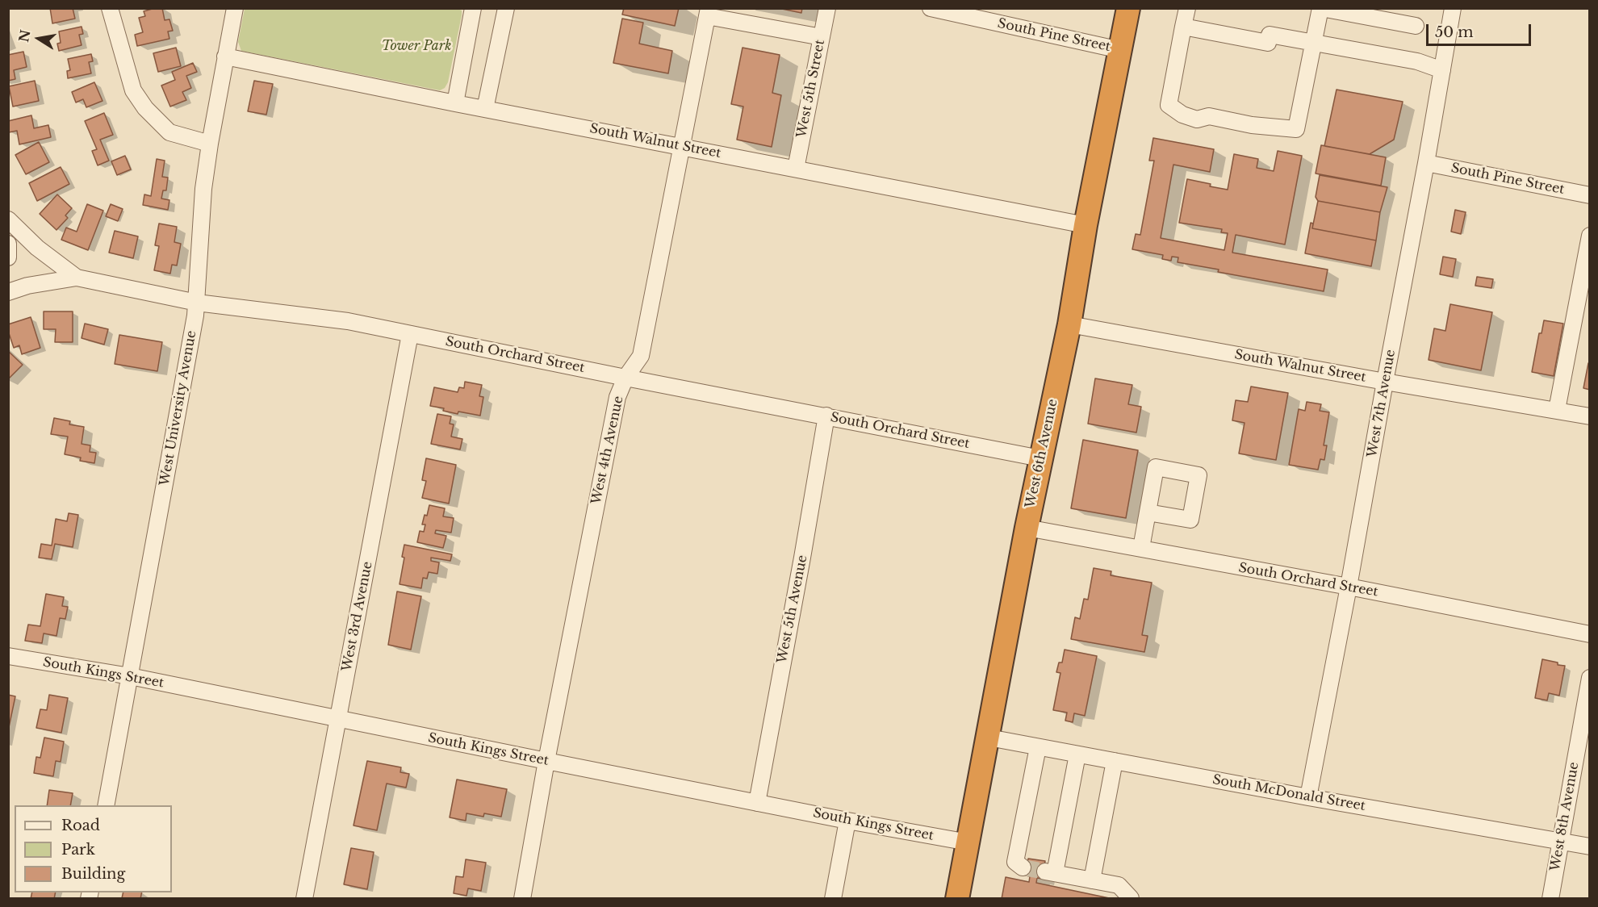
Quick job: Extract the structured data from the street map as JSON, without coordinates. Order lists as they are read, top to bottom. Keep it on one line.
{"streets":{"highway":["West 6th Avenue"],"street":["South Pine Street","West 5th Street","South Walnut Street","South Orchard Street","West 7th Avenue","West University Avenue","West 4th Avenue","West 5th Avenue","West 3rd Avenue","South Kings Street","South McDonald Street","West 8th Avenue"]},"crossings":[["South Pine Street","West 7th Avenue"],["South Pine Street","West 6th Avenue"],["West 5th Street","South Walnut Street"],["South Walnut Street","West 7th Avenue"],["South Walnut Street","West University Avenue"],["South Walnut Street","West 4th Avenue"],["South Walnut Street","West 6th Avenue"],["South Orchard Street","West 7th Avenue"],["South Orchard Street","West University Avenue"],["South Orchard Street","West 4th Avenue"],["South Orchard Street","West 6th Avenue"],["South Orchard Street","West 5th Avenue"],["South Orchard Street","West 3rd Avenue"],["West 7th Avenue","South McDonald Street"],["West University Avenue","South Kings Street"],["West 4th Avenue","South Kings Street"],["West 6th Avenue","South Kings Street"],["West 6th Avenue","South McDonald Street"],["West 5th Avenue","South Kings Street"],["West 3rd Avenue","South Kings Street"],["South McDonald Street","West 8th Avenue"]],"parks":["Tower Park"],"legend":["Road","Park","Building"],"scale_bar":"50 m","north":"left"}
